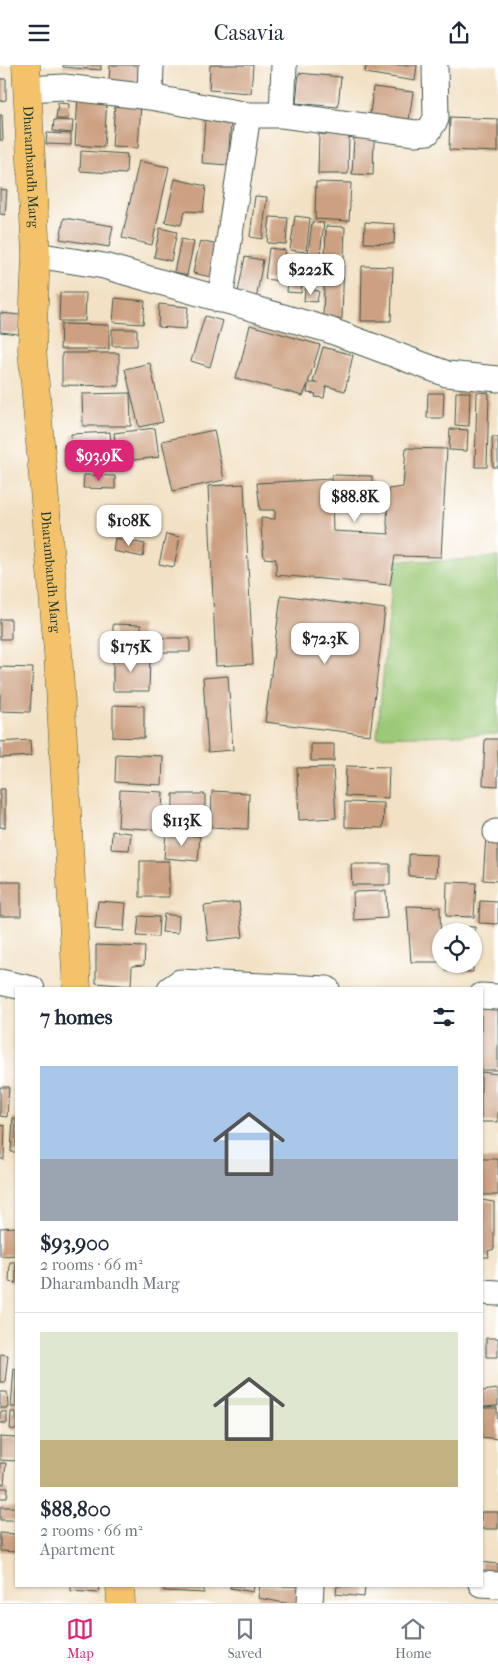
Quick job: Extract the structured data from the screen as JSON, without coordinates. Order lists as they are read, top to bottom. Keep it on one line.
{"streets":{"main road":["Dharambandh Marg"]},"page":{"header":"Casavia","price":["$222K","$93.9K","$88.8K","$108K","$72.3K","$175K","$113K"],"heading":"7 homes","list":[{"name":"$93,900","note":"2 rooms · 66 m² · Dharambandh Marg"},{"name":"$88,800","note":"2 rooms · 66 m² · Apartment"}],"tabs":["Map","Saved","Home"]}}
